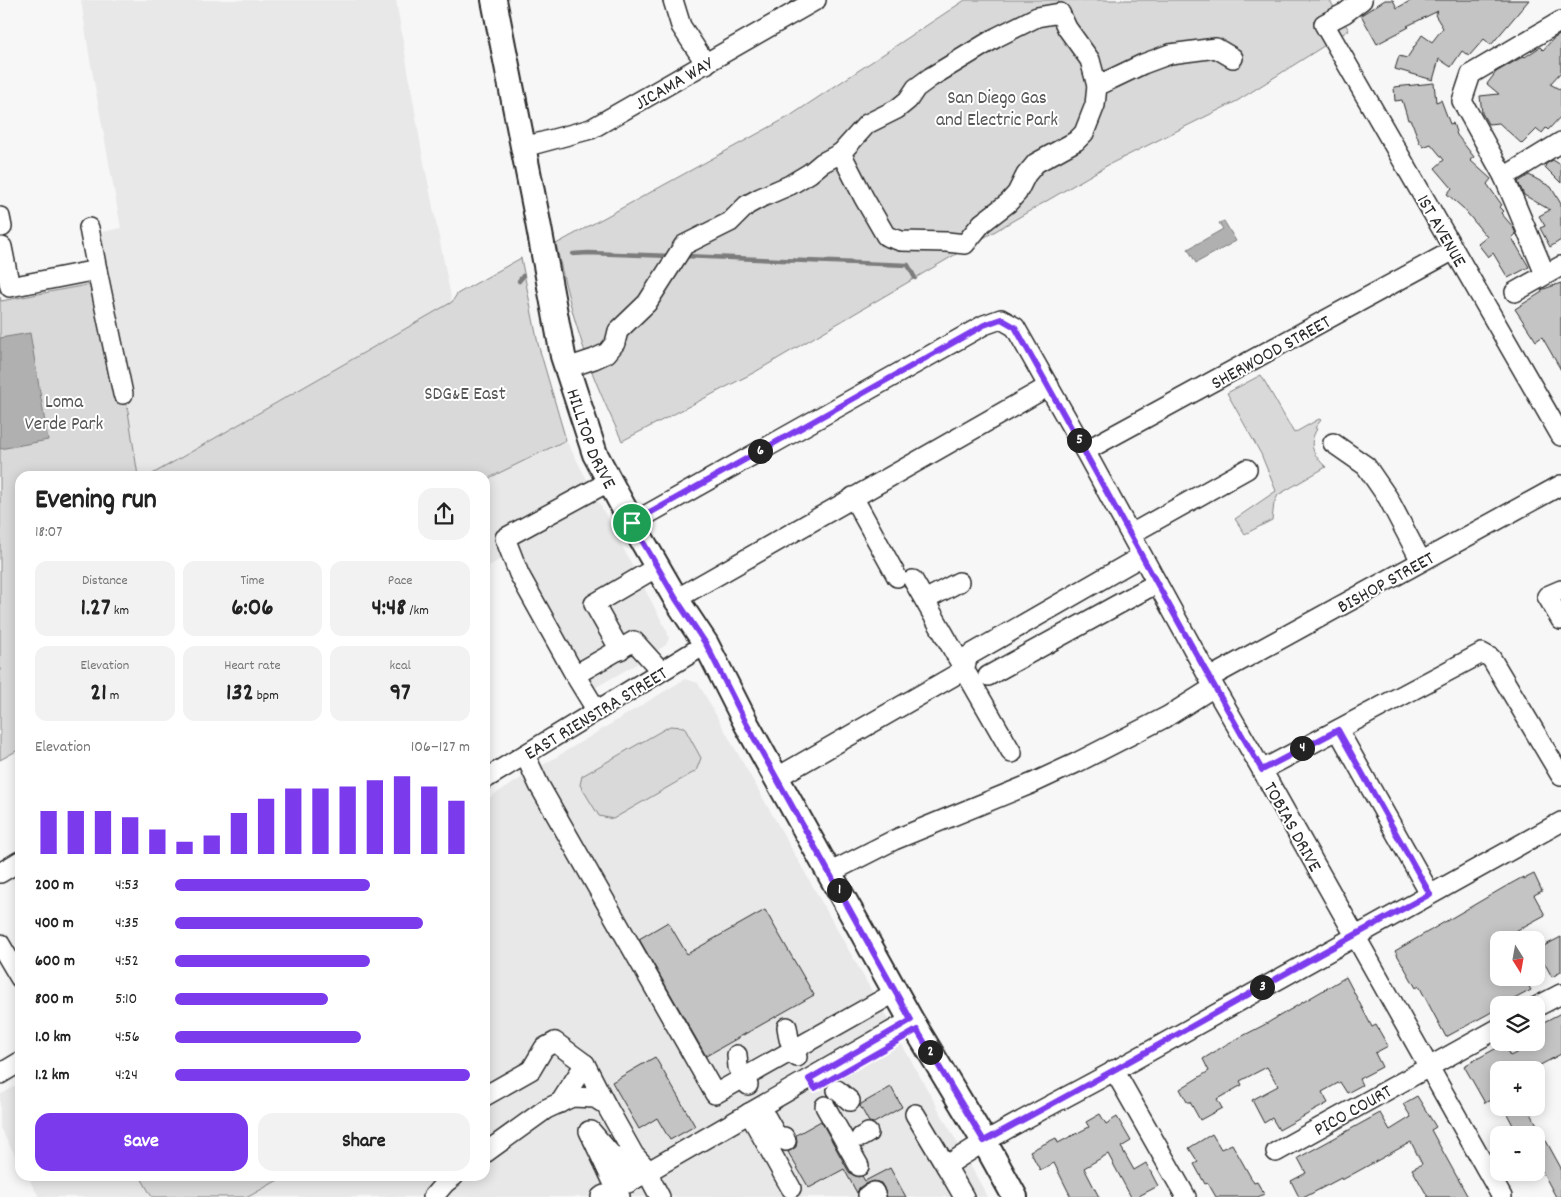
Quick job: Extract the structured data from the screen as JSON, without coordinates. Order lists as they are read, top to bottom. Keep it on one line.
{"streets":{"main road":["HILLTOP DRIVE"],"street":["JICAMA WAY","1ST AVENUE","SHERWOOD STREET","BISHOP STREET","EAST RIENSTRA STREET","TOBIAS DRIVE","PICO COURT"]},"crossings":[["JICAMA WAY","HILLTOP DRIVE"],["1ST AVENUE","SHERWOOD STREET"],["SHERWOOD STREET","TOBIAS DRIVE"],["HILLTOP DRIVE","BISHOP STREET"],["HILLTOP DRIVE","EAST RIENSTRA STREET"],["HILLTOP DRIVE","TOBIAS DRIVE"],["BISHOP STREET","TOBIAS DRIVE"],["TOBIAS DRIVE","PICO COURT"]],"parks":["San Diego Gas and Electric Park","SDG&E East","Loma Verde Park"],"north":"bottom","page":{"pins":["5","6","4","1","3","2"],"heading":["Evening run","18:07"],"stats":[["Distance","1.27 km"],["Time","6:06"],["Pace","4:48 /km"],["Elevation","21 m"],["Heart rate","132 bpm"],["kcal","97"]],"chart":["Elevation","106–127 m"],"list":[{"name":"200 m","note":"4:53"},{"name":"400 m","note":"4:35"},{"name":"600 m","note":"4:52"},{"name":"800 m","note":"5:10"},{"name":"1.0 km","note":"4:56"},{"name":"1.2 km","note":"4:24"}],"map_buttons":["+","−"],"buttons":["Save","Share"]}}
